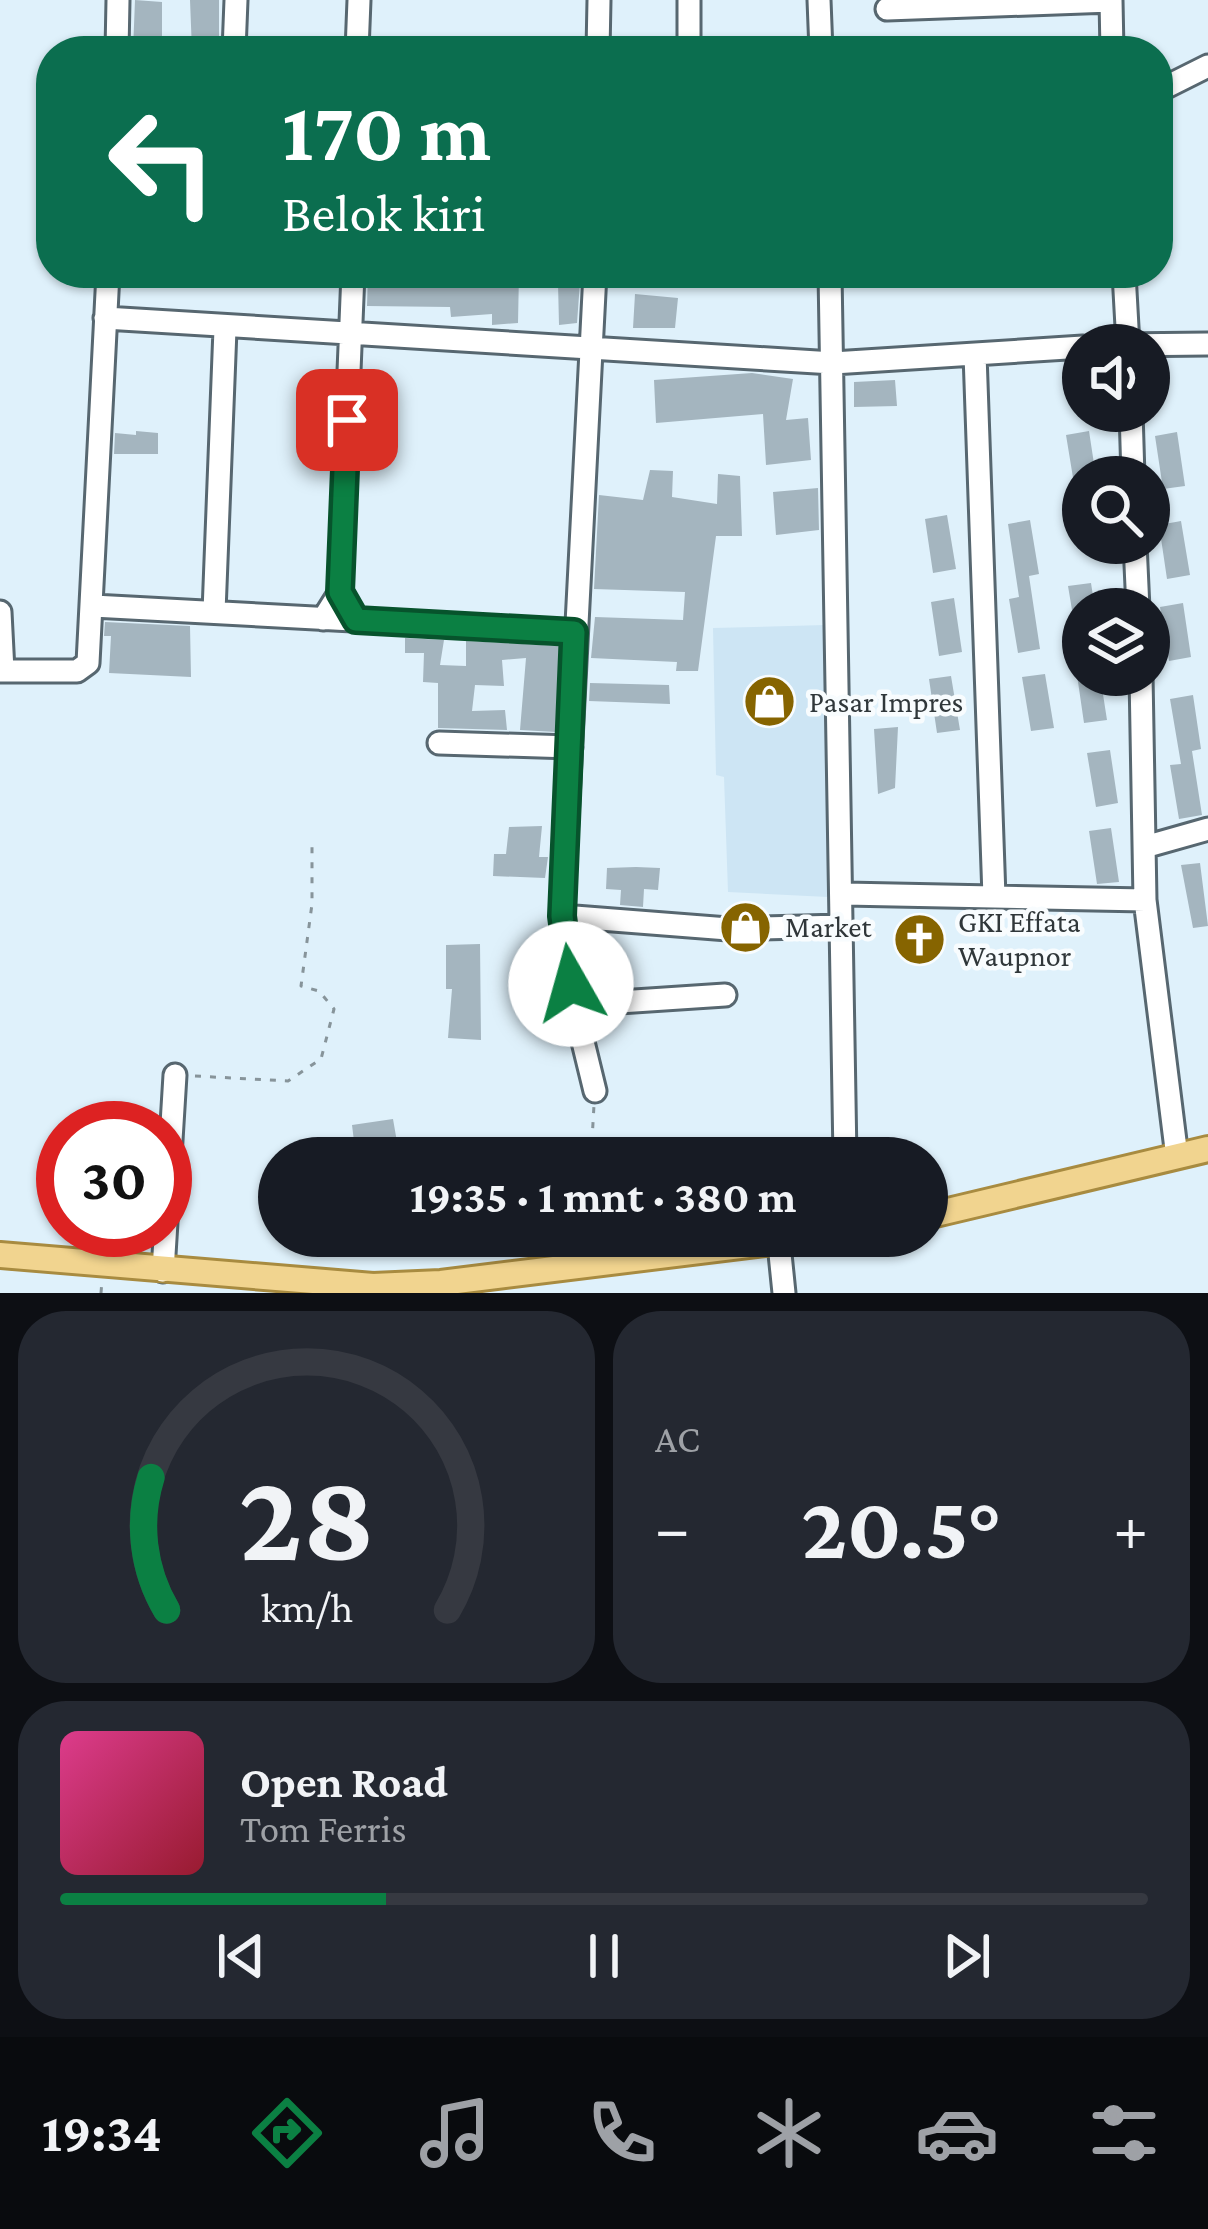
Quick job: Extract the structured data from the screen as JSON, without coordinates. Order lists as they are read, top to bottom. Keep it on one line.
{"places":{"shop":["Pasar Impres","Market"],"church":["GKI Effata Waupnor"]},"page":{"turn":["170 m","Belok kiri"],"limit":"30","trip":"19:35 · 1 mnt · 380 m","tile":"AC","heat":["−","20.5°","+"],"song":["Open Road","Tom Ferris"],"tabs":"19:34","gauge":["28","km/h"]}}
